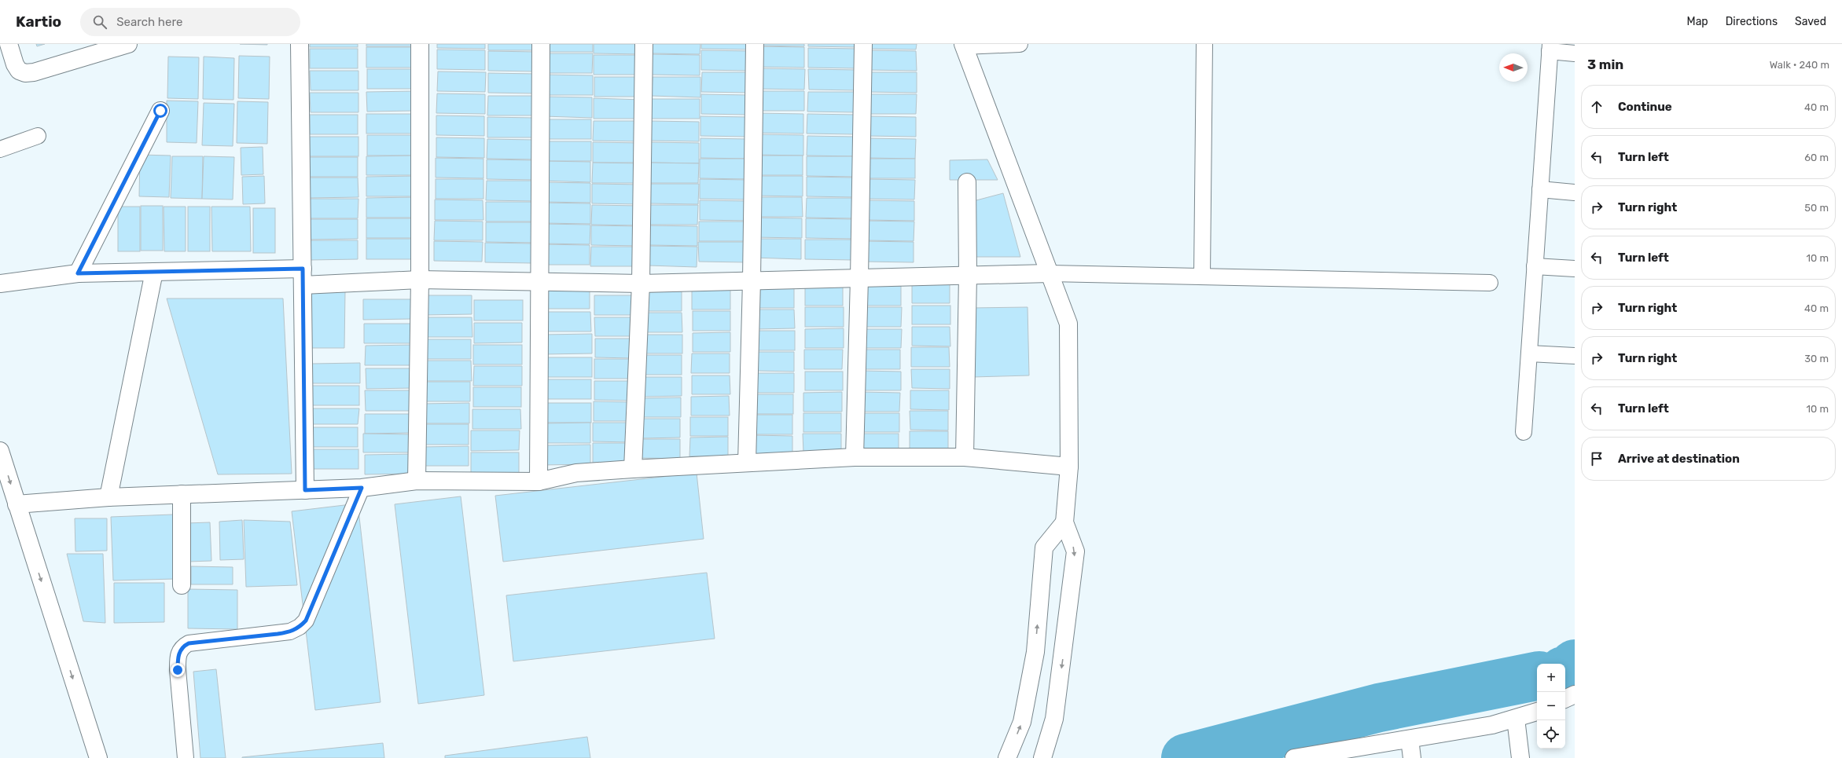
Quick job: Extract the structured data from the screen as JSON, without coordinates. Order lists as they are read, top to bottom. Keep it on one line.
{"north":"left","page":{"header":"Kartio","search":"Search here","nav":["Map","Directions","Saved"],"heading":["3 min","Walk · 240 m"],"list":[["Continue","40 m"],["Turn left","60 m"],["Turn right","50 m"],["Turn left","10 m"],["Turn right","40 m"],["Turn right","30 m"],["Turn left","10 m"],"Arrive at destination"],"map_buttons":["+","−"]}}
